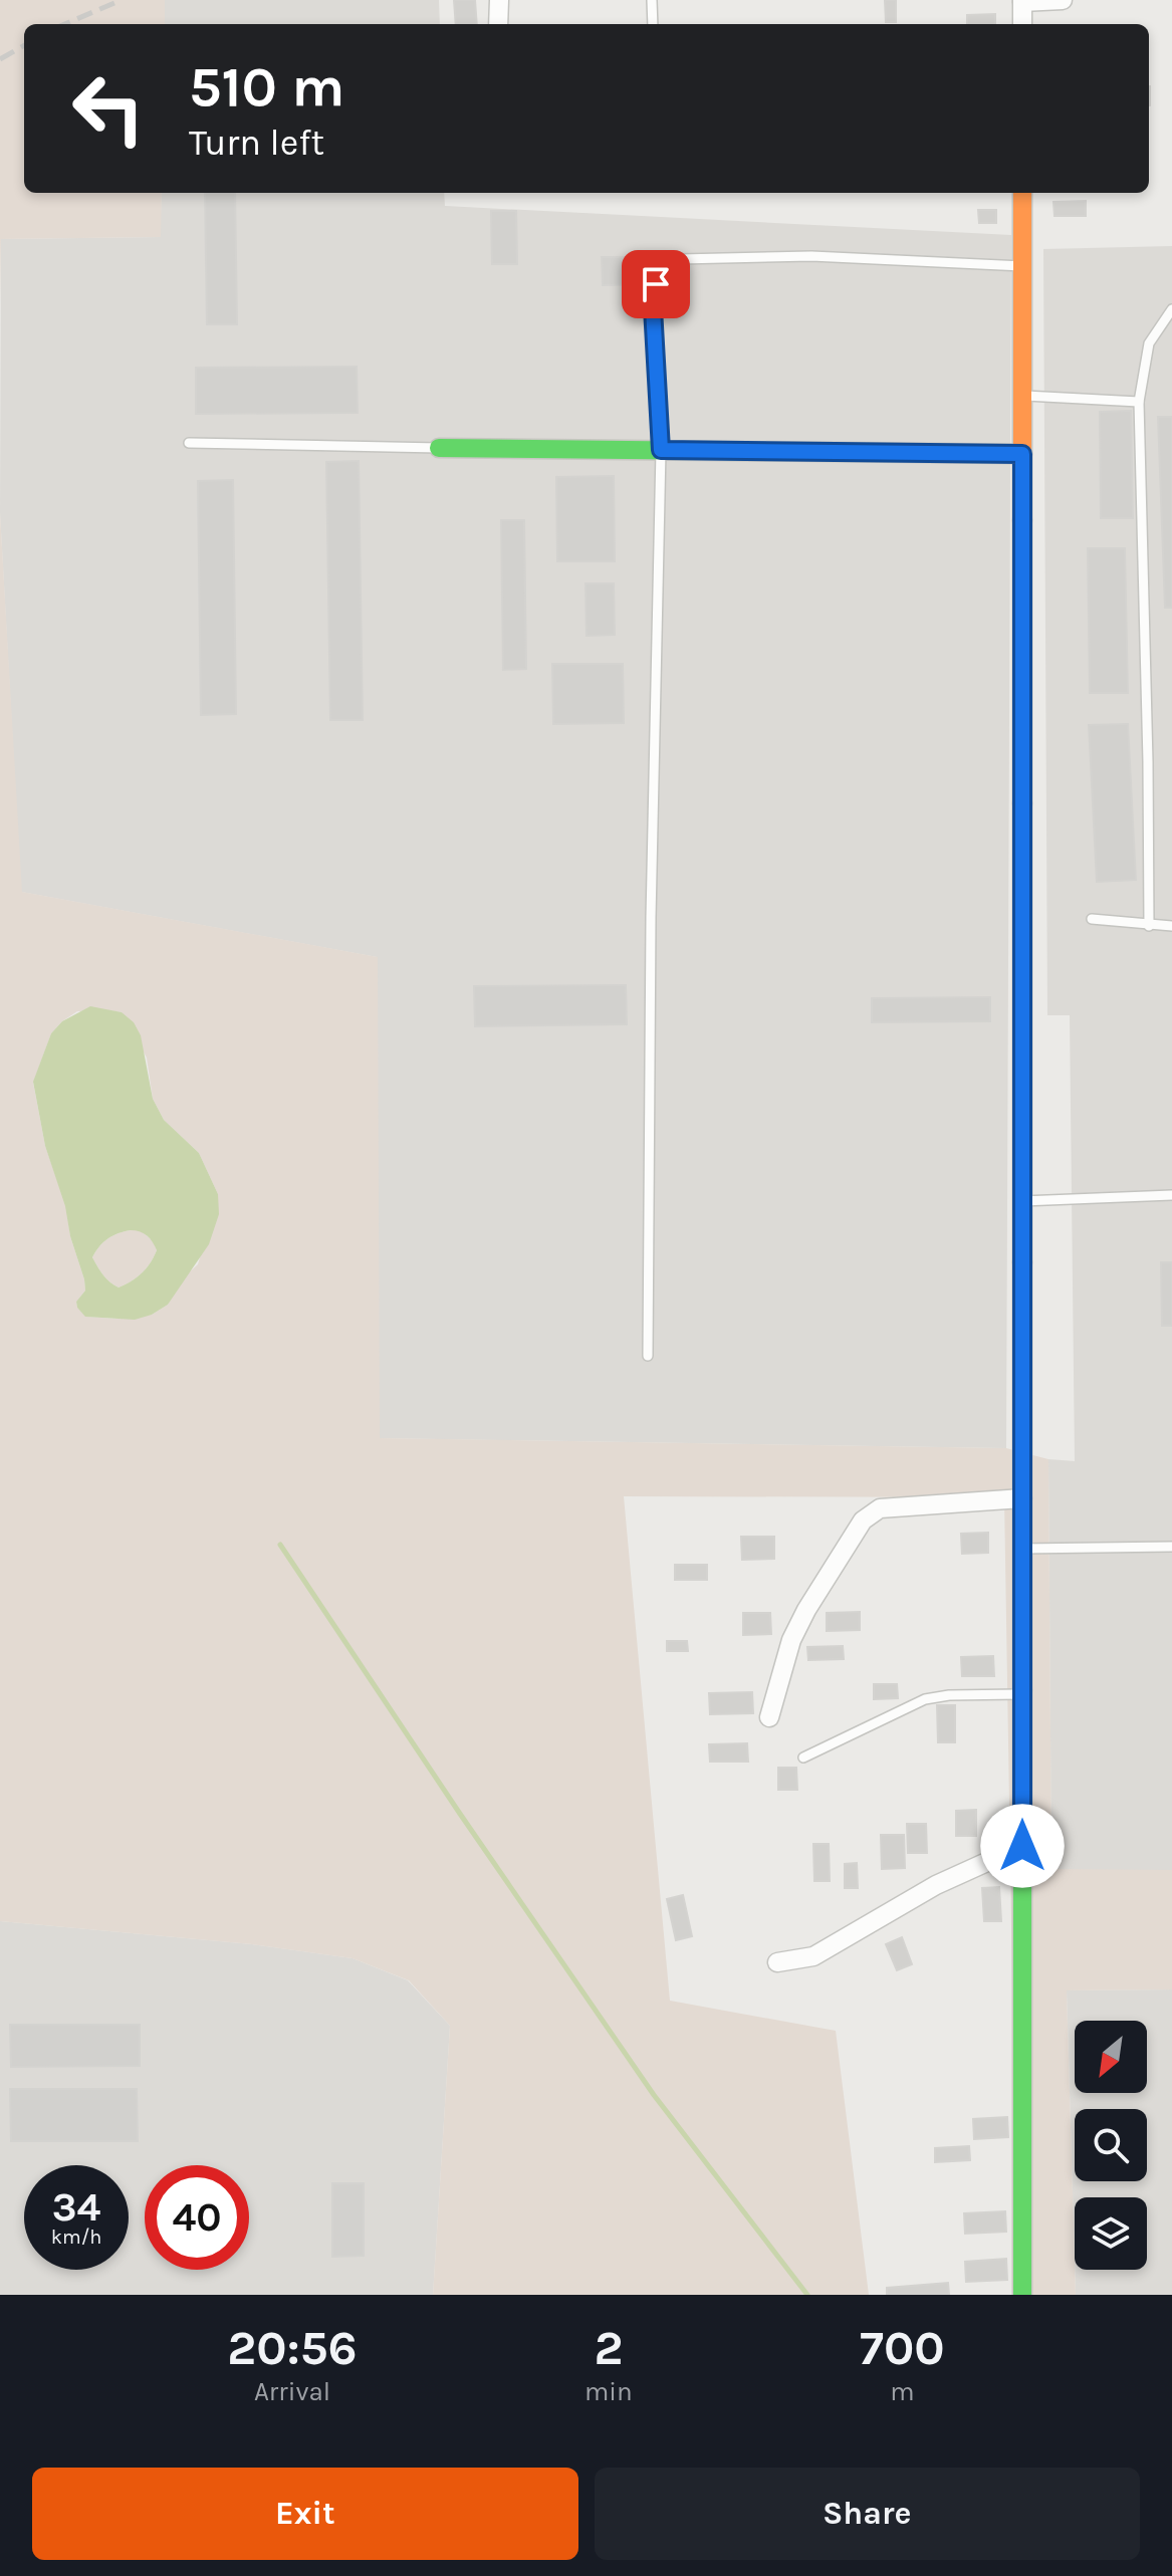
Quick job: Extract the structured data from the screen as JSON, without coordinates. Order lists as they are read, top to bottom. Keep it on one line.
{"north":"bottom left","page":{"turn":["510 m","Turn left"],"speed":"34 km/h","limit":"40","eta":["20:56","Arrival","2","min","700","m"],"buttons":["Exit","Share"]}}
